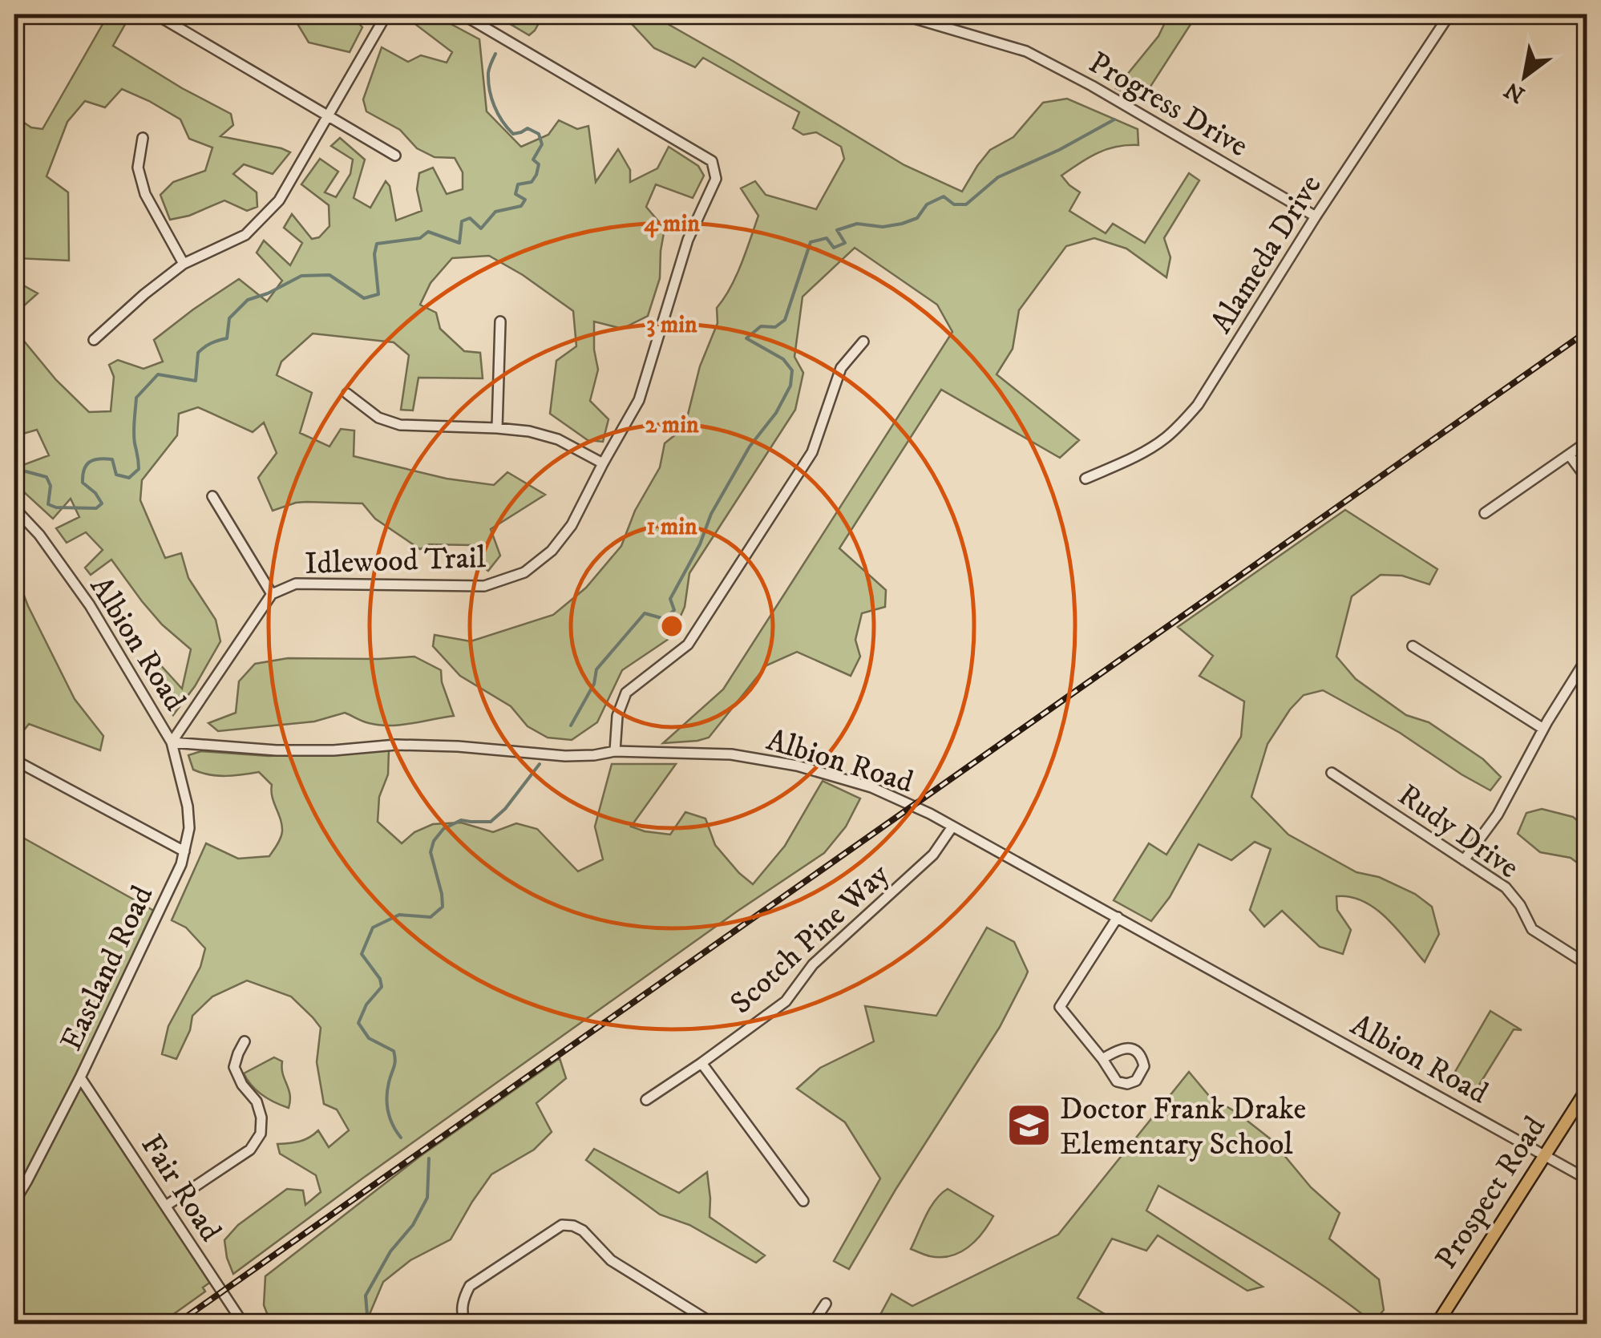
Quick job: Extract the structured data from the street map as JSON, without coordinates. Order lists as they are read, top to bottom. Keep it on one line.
{"streets":{"main road":["Prospect Road"],"street":["Progress Drive","Alameda Drive","Idlewood Trail","Albion Road","Rudy Drive","Scotch Pine Way","Eastland Road","Fair Road"]},"crossings":[["Progress Drive","Alameda Drive"],["Idlewood Trail","Albion Road"],["Idlewood Trail","Eastland Road"],["Albion Road","Scotch Pine Way"],["Albion Road","Eastland Road"],["Albion Road","Prospect Road"],["Eastland Road","Fair Road"]],"places":{"school or university":["Doctor Frank Drake Elementary School"]},"north":"bottom left","rings":["4 min","3 min","2 min","1 min"]}
